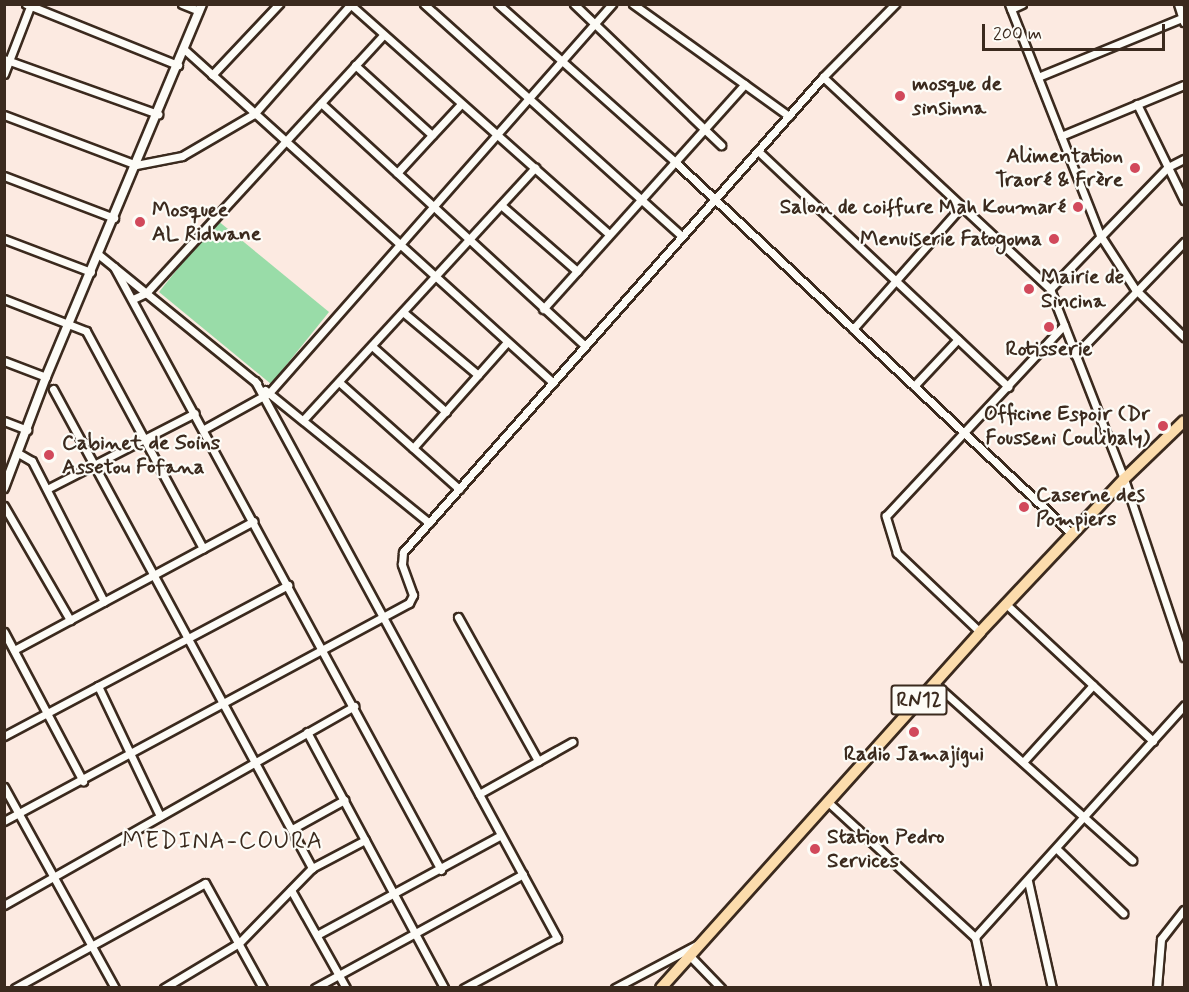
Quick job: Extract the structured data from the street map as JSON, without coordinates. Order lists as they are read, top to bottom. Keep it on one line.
{"streets":{"main road":["RN12"]},"districts":["MEDINA-COURA"],"places":["mosque de sinsinna","Alimentation Traoré & Frère","Salon de coiffure Mah Koumaré","Mosquee AL Ridwane","Menuiserie Fatogoma","Mairie de Sincina","Rotisserie","Officine Espoir (Dr Fousseni Coulibaly)","Cabinet de Soins Assetou Fofana","Caserne des Pompiers","Radio Jamajigui","Station Pedro Services"],"scale_bar":"200 m"}
